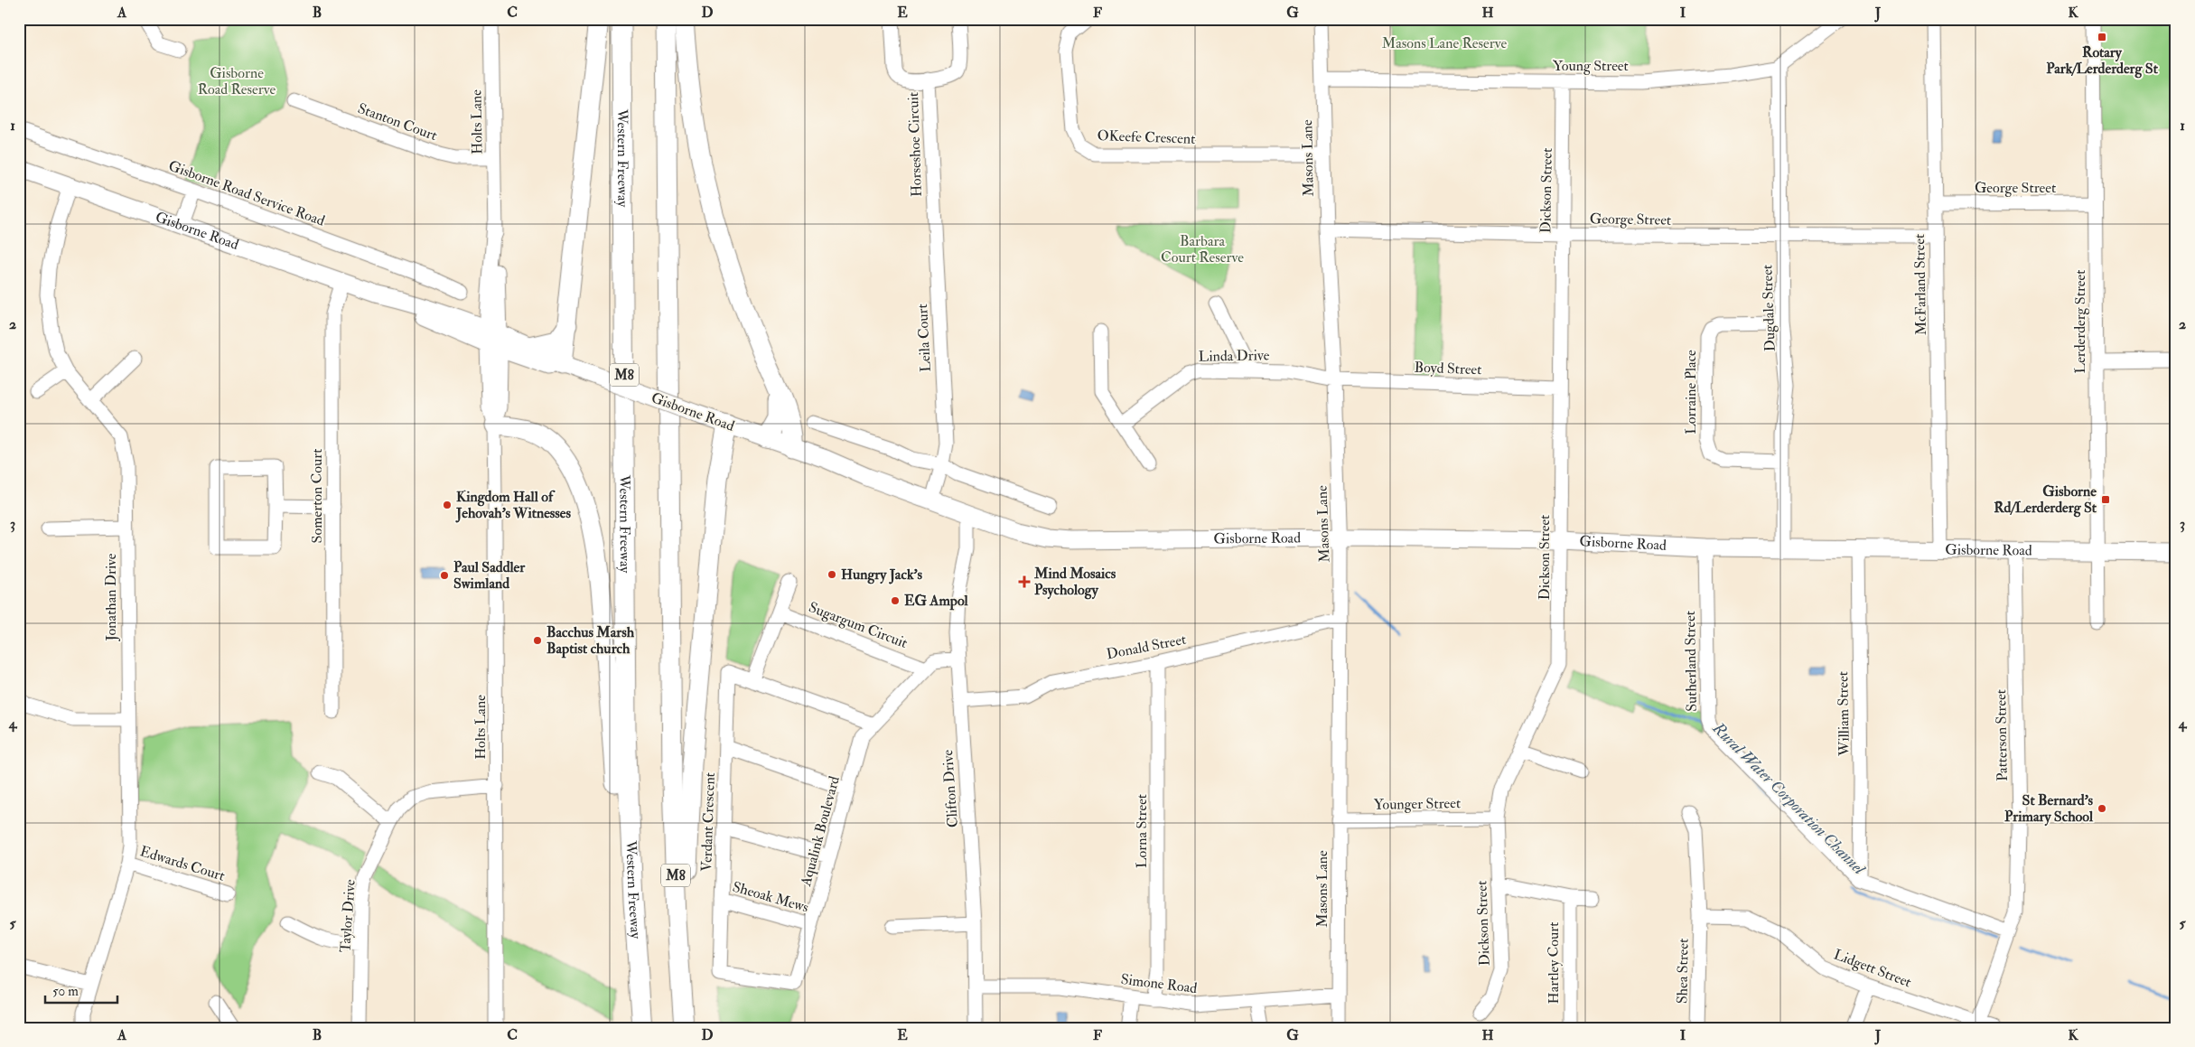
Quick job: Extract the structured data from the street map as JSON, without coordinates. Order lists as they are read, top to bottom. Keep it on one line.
{"streets":{"highway":["Western Freeway","M8"],"main road":["Gisborne Road"],"street":["Young Street","Stanton Court","Holts Lane","OKeefe Crescent","Horseshoe Circuit","Masons Lane","George Street","Dickson Street","Gisborne Road Service Road","McFarland Street","Dugdale Street","Lerderderg Street","Leila Court","Linda Drive","Boyd Street","Lorraine Place","Somerton Court","Jonathan Drive","Sugargum Circuit","Donald Street","Sutherland Street","William Street","Patterson Street","Clifton Drive","Younger Street","Verdant Crescent","Aqualink Boulevard","Lorna Street","Edwards Court","Sheoak Mews","Taylor Drive","Hartley Court","Lidgett Street","Shea Street","Simone Road"]},"crossings":[["Young Street","Masons Lane"],["Young Street","Dickson Street"],["Young Street","Dugdale Street"],["Stanton Court","Holts Lane"],["Holts Lane","Gisborne Road"],["Holts Lane","Taylor Drive"],["OKeefe Crescent","Masons Lane"],["Horseshoe Circuit","Leila Court"],["Masons Lane","George Street"],["Masons Lane","Gisborne Road"],["Masons Lane","Linda Drive"],["Masons Lane","Boyd Street"],["Masons Lane","Donald Street"],["Masons Lane","Younger Street"],["Masons Lane","Simone Road"],["George Street","Dickson Street"],["George Street","McFarland Street"],["George Street","Dugdale Street"],["George Street","Lerderderg Street"],["Dickson Street","Gisborne Road"],["Dickson Street","Boyd Street"],["Dickson Street","Younger Street"],["Gisborne Road","McFarland Street"],["Gisborne Road","Dugdale Street"],["Gisborne Road","Lerderderg Street"],["Gisborne Road","Leila Court"],["Gisborne Road","Somerton Court"],["Gisborne Road","Jonathan Drive"],["Gisborne Road","Sutherland Street"],["Gisborne Road","William Street"],["Gisborne Road","Patterson Street"],["Gisborne Road","Clifton Drive"],["Dugdale Street","Lorraine Place"],["Linda Drive","Boyd Street"],["Jonathan Drive","Edwards Court"],["Sugargum Circuit","Aqualink Boulevard"],["Donald Street","Clifton Drive"],["Donald Street","Lorna Street"],["Sutherland Street","William Street"],["Sutherland Street","Patterson Street"],["Patterson Street","Lidgett Street"],["Clifton Drive","Aqualink Boulevard"],["Clifton Drive","Simone Road"],["Verdant Crescent","Aqualink Boulevard"],["Verdant Crescent","Sheoak Mews"],["Aqualink Boulevard","Sheoak Mews"],["Lorna Street","Simone Road"],["Lidgett Street","Shea Street"]],"water":["Rural Water Corporation Channel"],"parks":["Masons Lane Reserve","Gisborne Road Reserve","Barbara Court Reserve"],"places":{"transit":["Rotary Park/Lerderderg St","Gisborne Rd/Lerderderg St"],"other":["Kingdom Hall of Jehovah's Witnesses","Hungry Jack's","Paul Saddler Swimland","EG Ampol","Bacchus Marsh Baptist church","St Bernard's Primary School"],"health":["Mind Mosaics Psychology"]},"scale_bar":"50 m","grid":{"columns":["A","B","C","D","E","F","G","H","I","J","K"],"rows":["1","2","3","4","5"]}}
